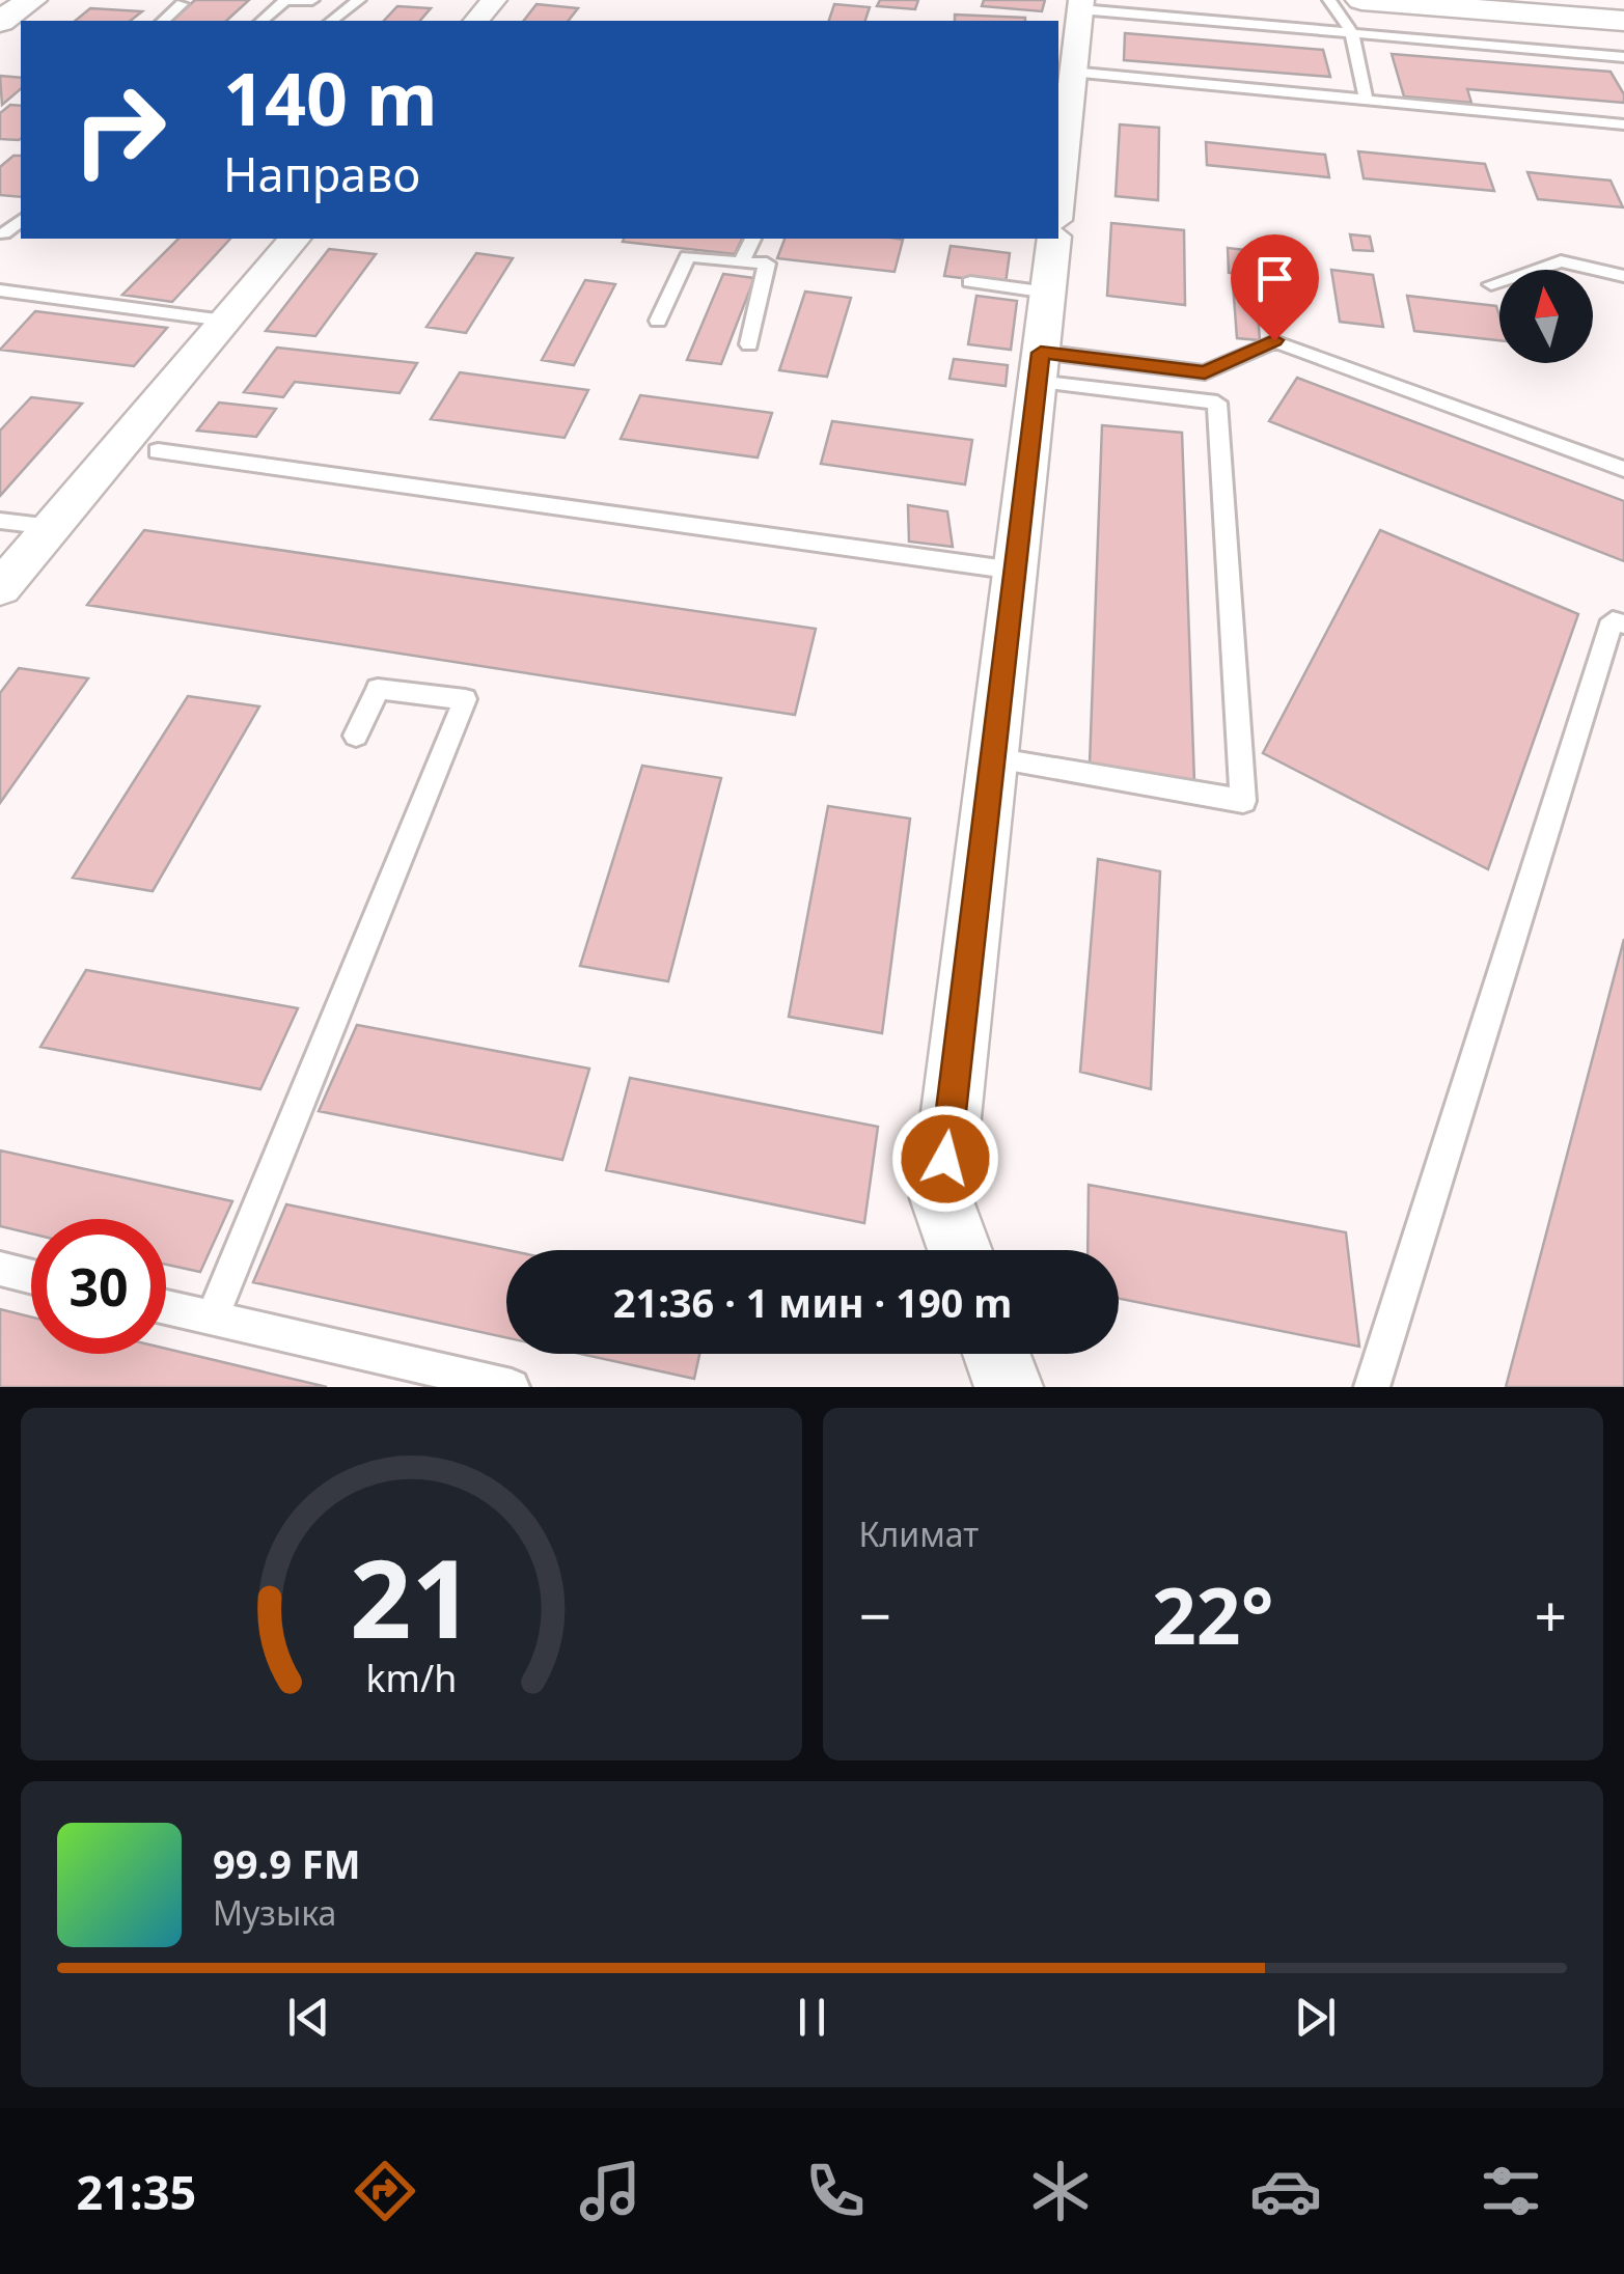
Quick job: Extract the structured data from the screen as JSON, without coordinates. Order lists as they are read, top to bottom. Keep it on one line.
{"north":"top","page":{"turn":["140 m","Направо"],"limit":"30","trip":"21:36 · 1 мин · 190 m","tile":"Климат","heat":["−","22°","+"],"song":["99.9 FM","Музыка"],"tabs":"21:35","gauge":["21","km/h"]}}
